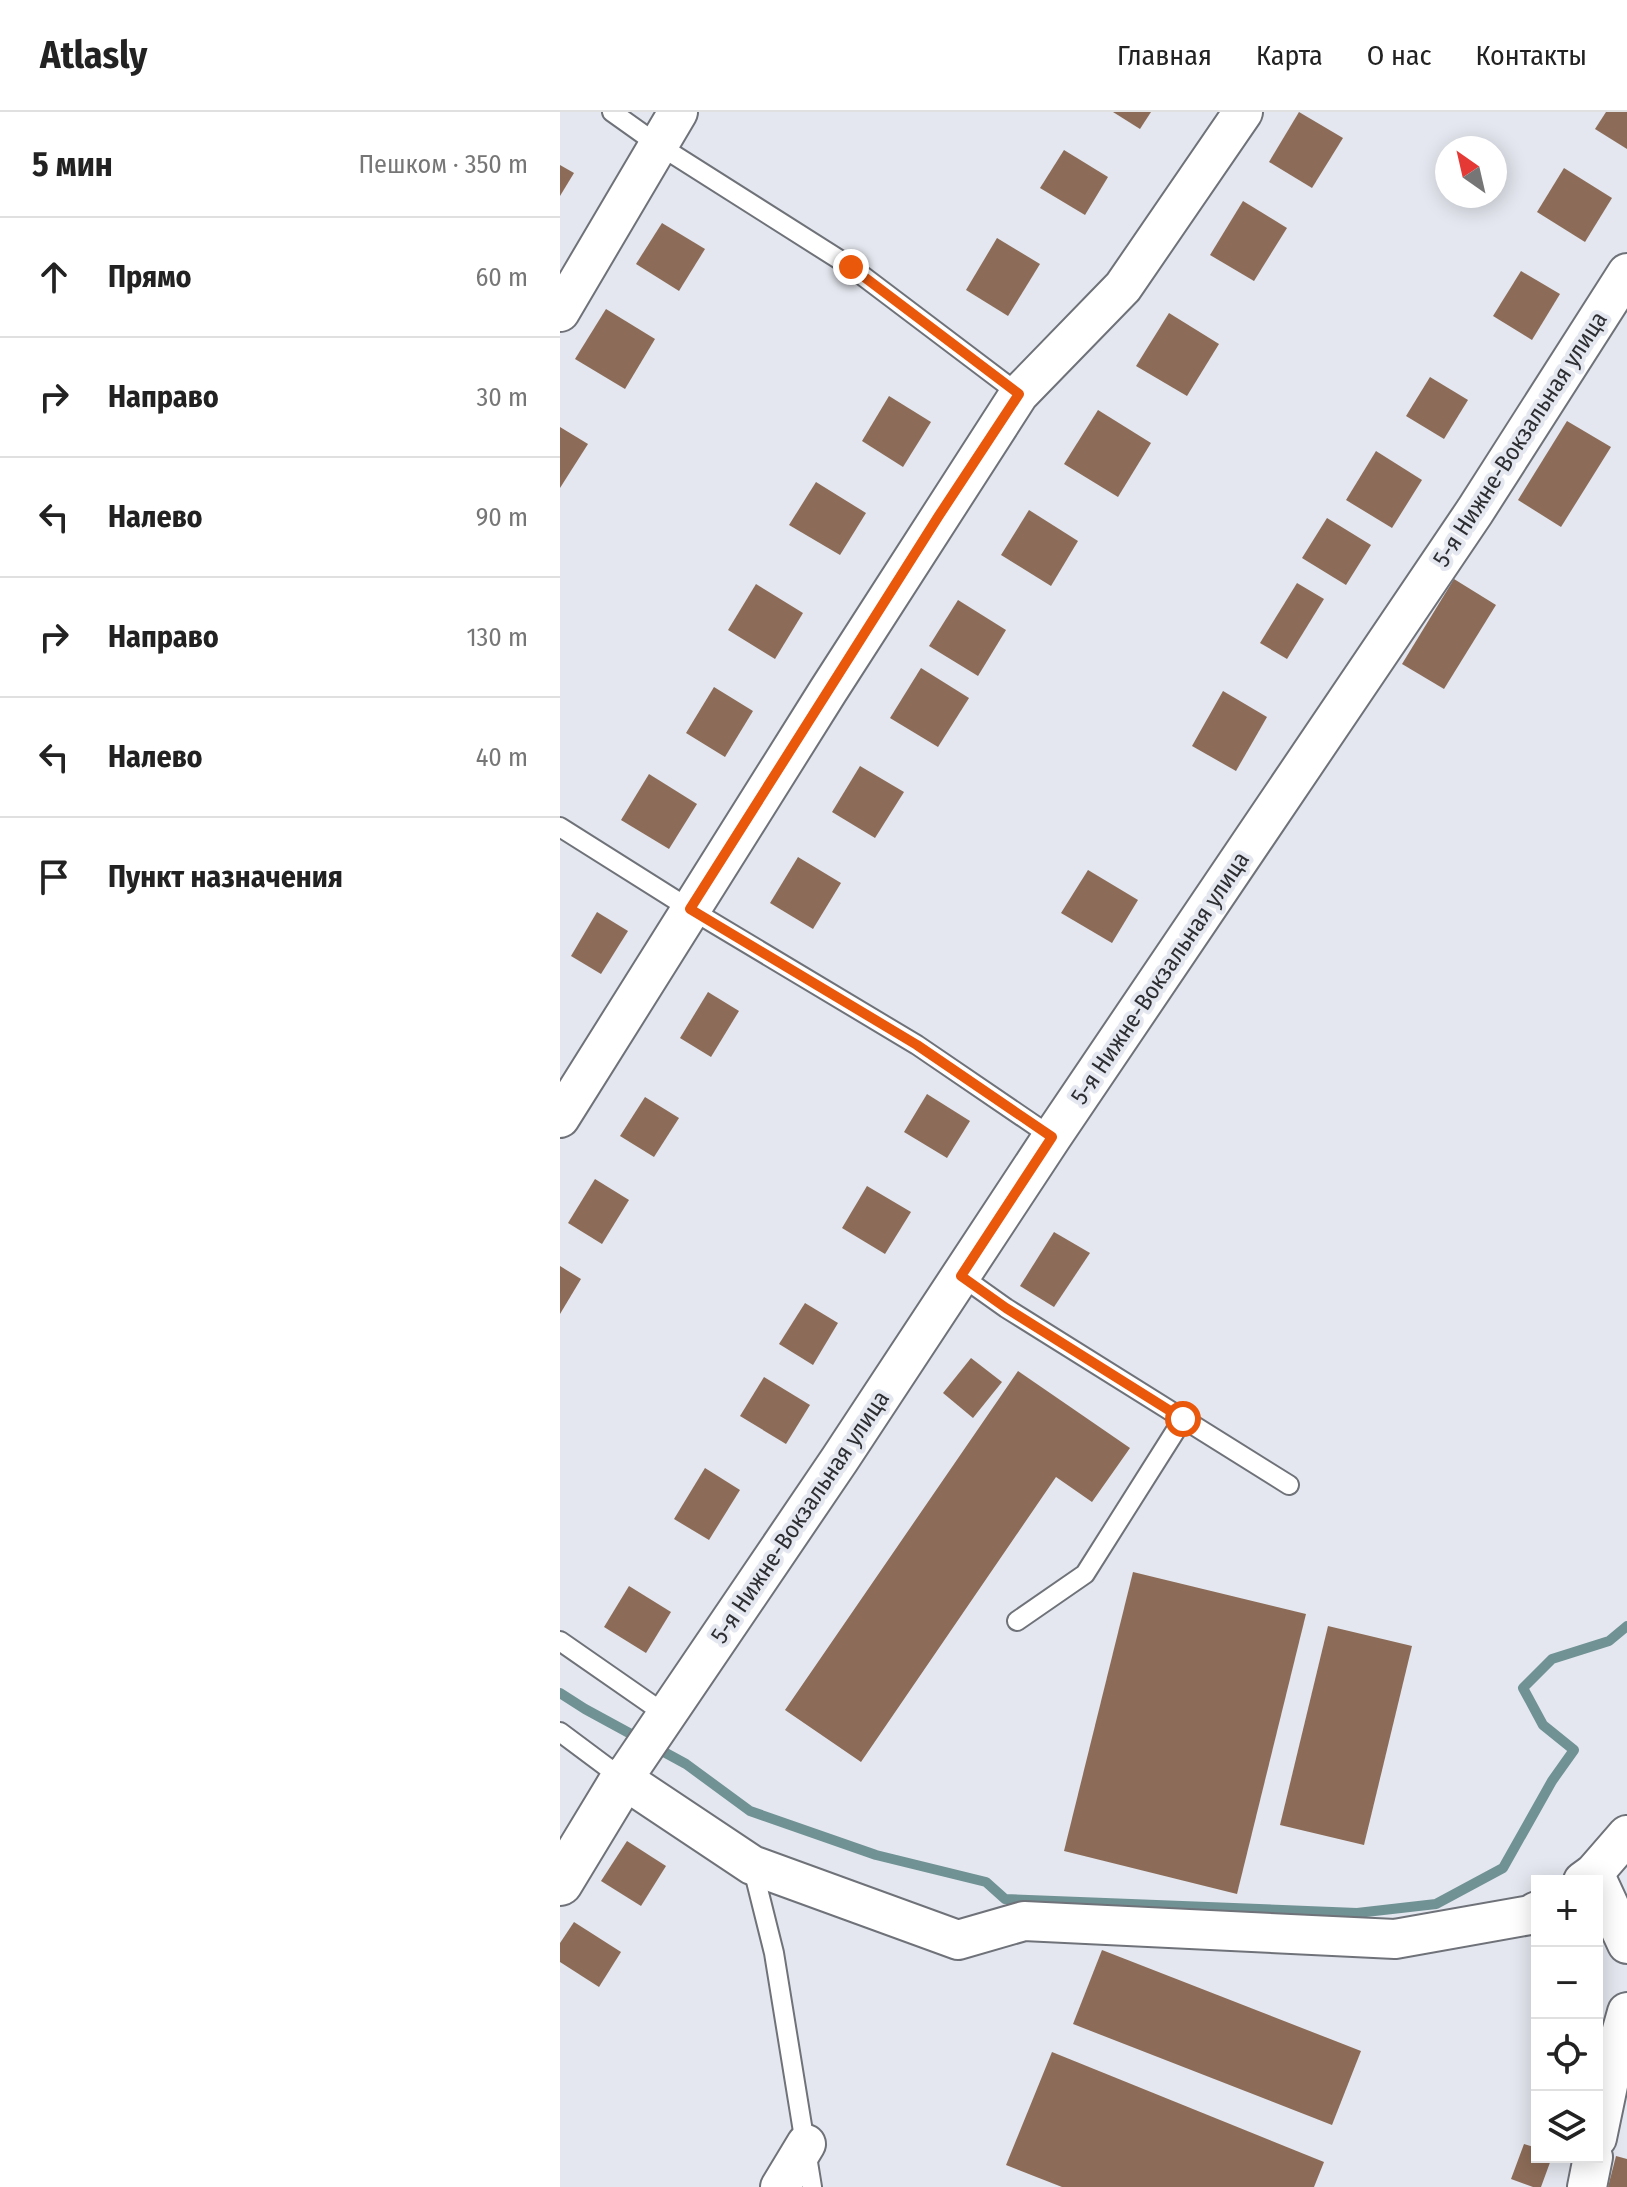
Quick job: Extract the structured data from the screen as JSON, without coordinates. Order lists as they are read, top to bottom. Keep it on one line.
{"streets":{"street":["5-я Нижне-Вокзальная улица"]},"north":"top left","page":{"header":"Atlasly","nav":["Главная","Карта","О нас","Контакты"],"heading":["5 мин","Пешком · 350 m"],"list":[["Прямо","60 m"],["Направо","30 m"],["Налево","90 m"],["Направо","130 m"],["Налево","40 m"],"Пункт назначения"],"map_buttons":["+","−"]}}
